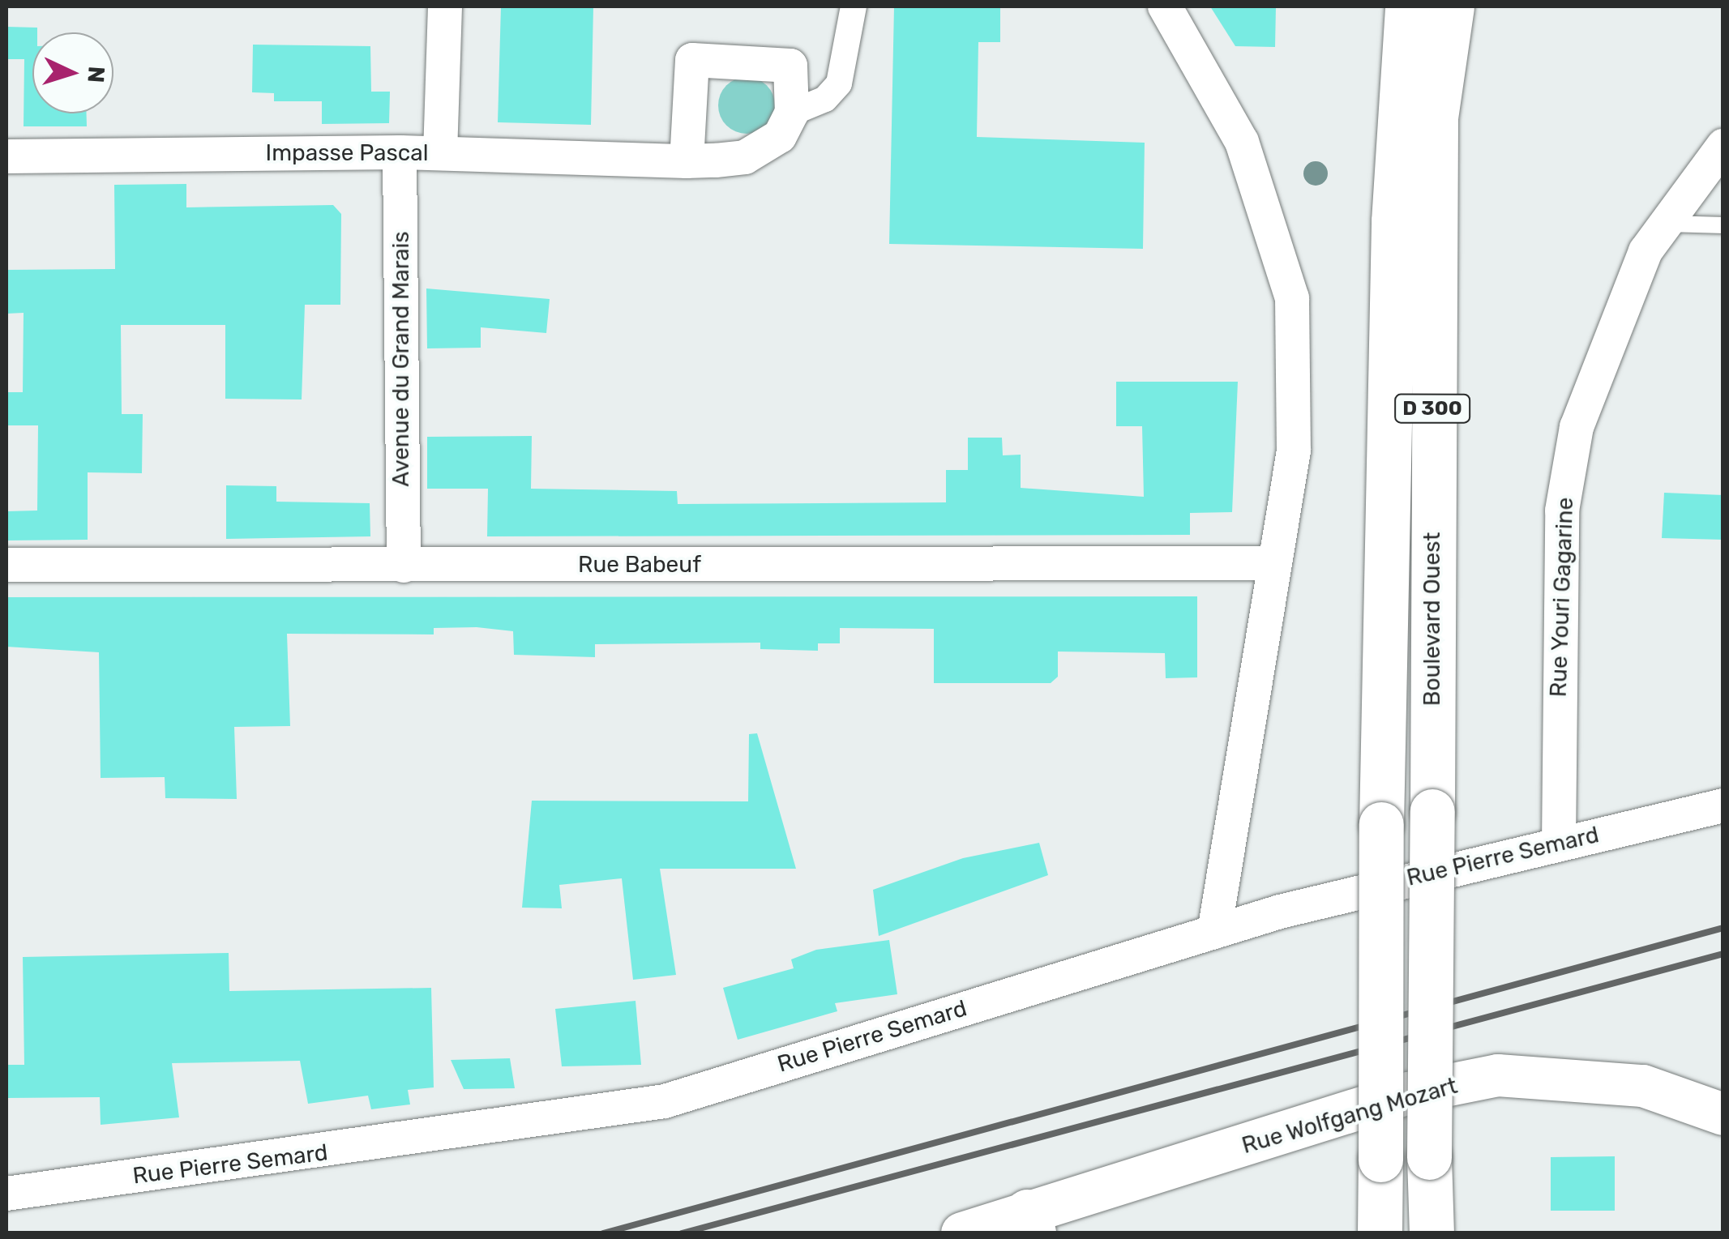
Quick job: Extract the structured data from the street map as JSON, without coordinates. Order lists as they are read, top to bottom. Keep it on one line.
{"streets":{"main road":["D 300","Boulevard Ouest"],"street":["Impasse Pascal","Avenue du Grand Marais","Rue Babeuf","Rue Youri Gagarine","Rue Pierre Semard","Rue Wolfgang Mozart"]},"crossings":[["Impasse Pascal","Avenue du Grand Marais"],["Avenue du Grand Marais","Rue Babeuf"],["Rue Youri Gagarine","Rue Pierre Semard"]],"north":"right"}
